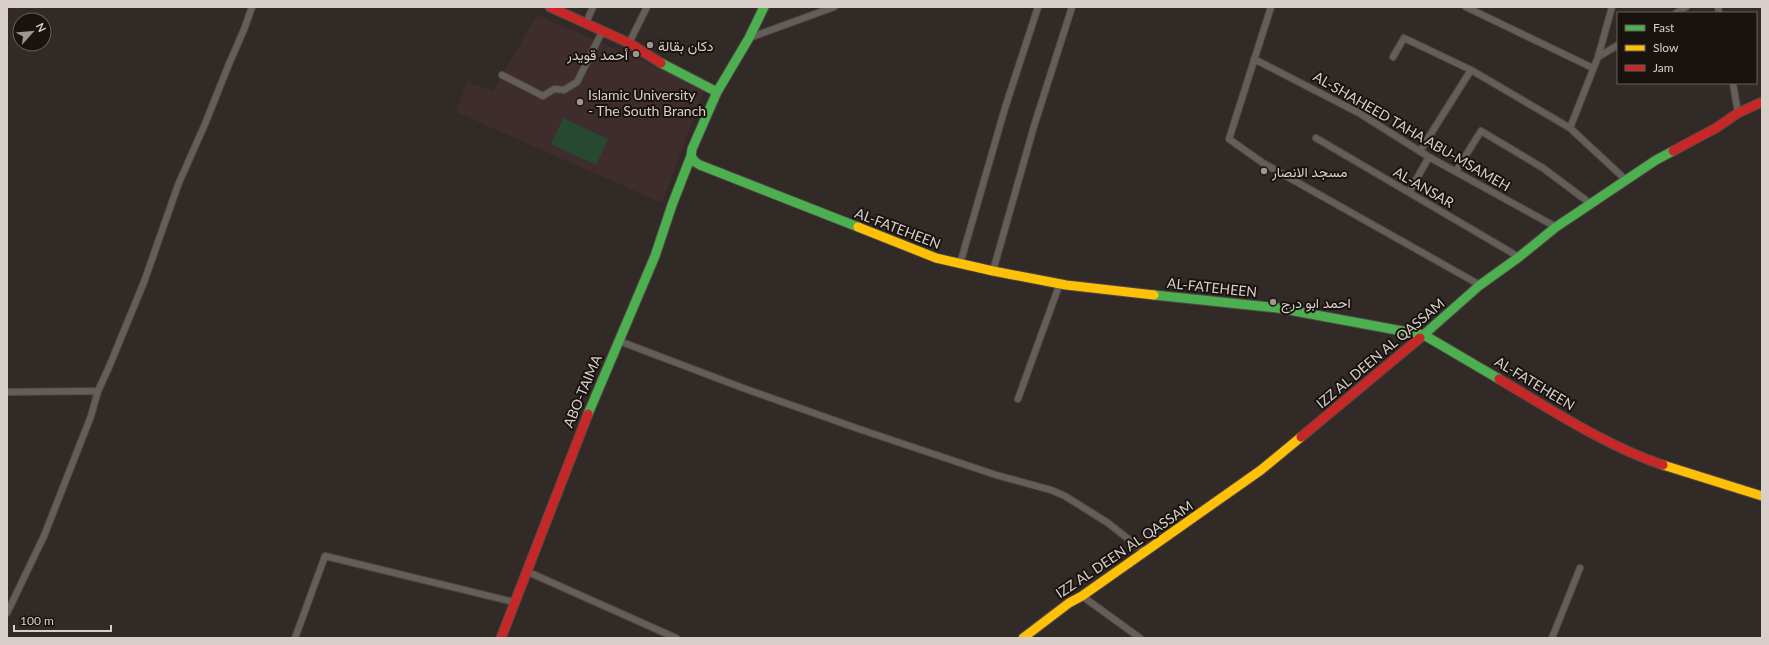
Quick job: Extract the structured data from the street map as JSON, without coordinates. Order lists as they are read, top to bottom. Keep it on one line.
{"streets":{"street":["AL-SHAHEED TAHA ABU-MSAMEH","AL-ANSAR","AL-FATEHEEN","IZZ AL DEEN AL QASSAM","ABO-TAIMA"]},"crossings":[["AL-SHAHEED TAHA ABU-MSAMEH","IZZ AL DEEN AL QASSAM"],["AL-ANSAR","IZZ AL DEEN AL QASSAM"],["AL-FATEHEEN","IZZ AL DEEN AL QASSAM"],["AL-FATEHEEN","ABO-TAIMA"]],"places":["دكان بقالة","أحمد قويدر","Islamic University - The South Branch","مسجد الانصار","احمد ابو درج"],"legend":["Fast","Slow","Jam"],"scale_bar":"100 m","north":"top right"}
